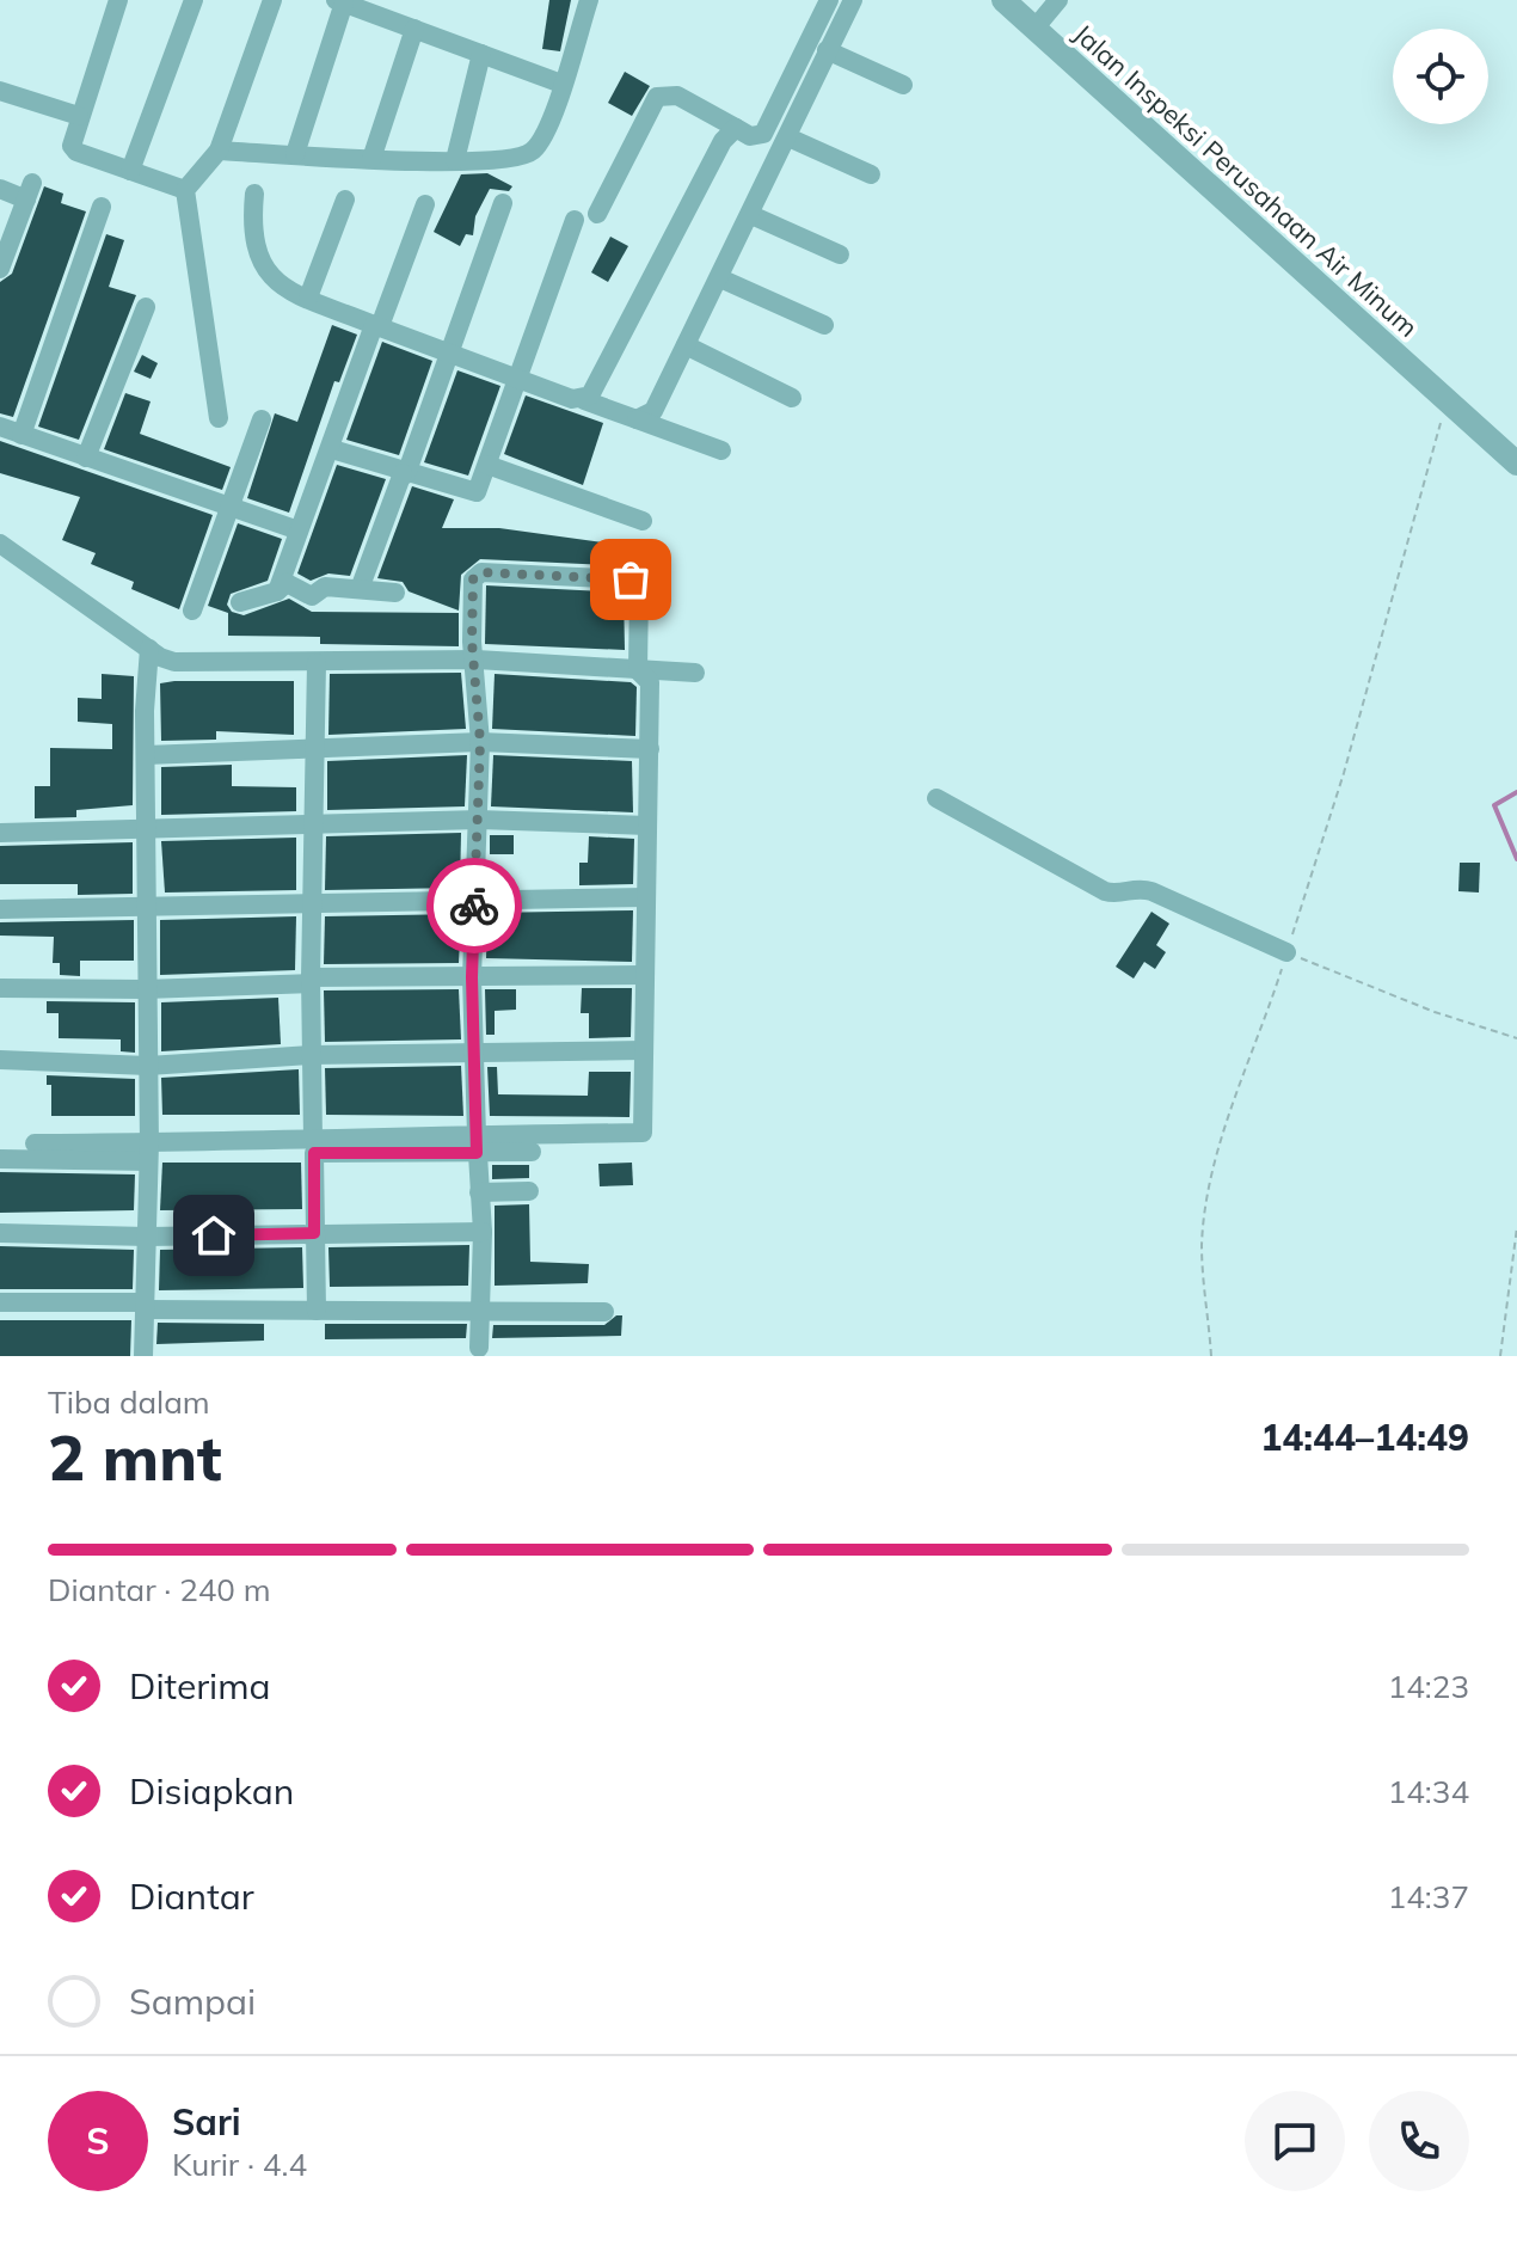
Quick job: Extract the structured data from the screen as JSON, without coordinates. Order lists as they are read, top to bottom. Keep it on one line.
{"streets":{"street":["Jalan Inspeksi Perusahaan Air Minum"]},"page":{"heading":["2 mnt","Tiba dalam","14:44–14:49"],"panel":["Sari","Kurir · 4.4"],"bar":"Diantar · 240 m","list":[["Diterima","14:23"],["Disiapkan","14:34"],["Diantar","14:37"],"Sampai"],"round":"S"}}
